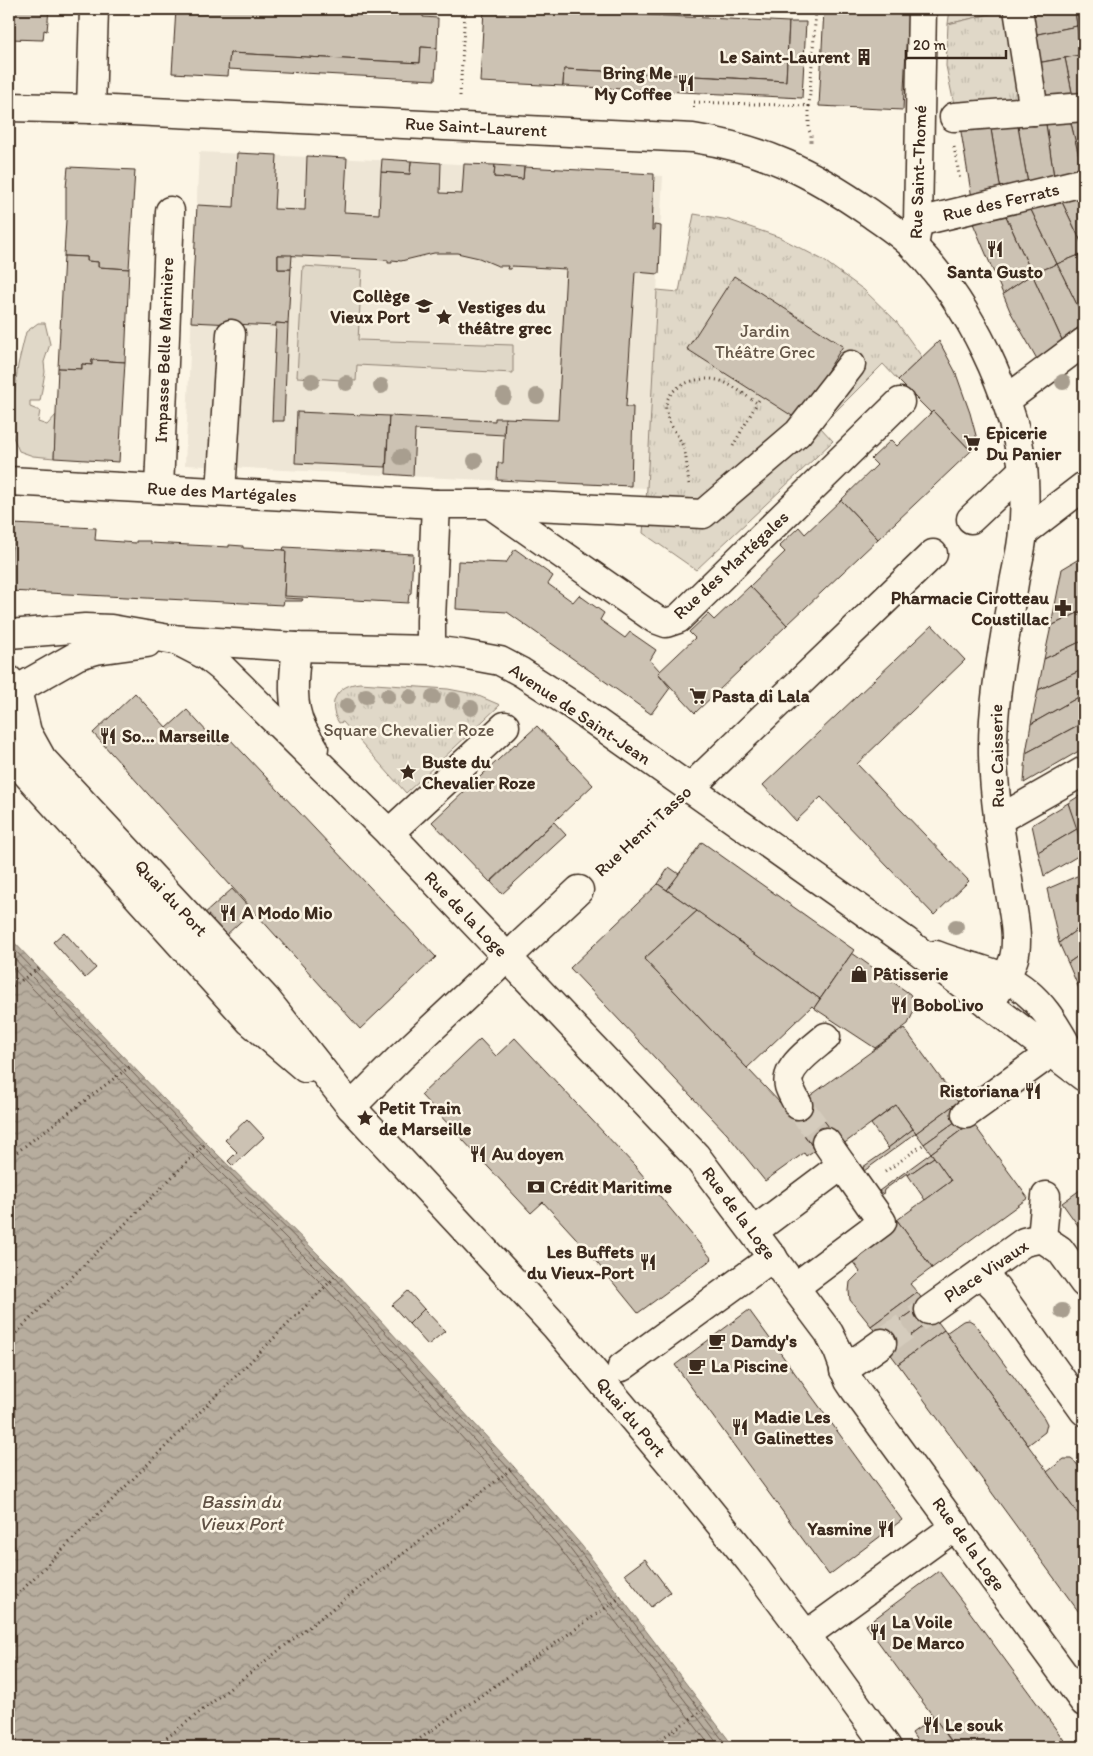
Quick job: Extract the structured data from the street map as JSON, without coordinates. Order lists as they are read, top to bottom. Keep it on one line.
{"streets":{"street":["Rue Saint-Laurent","Rue Saint-Thomé","Rue des Ferrats","Impasse Belle Marinière","Rue des Martégales","Avenue de Saint-Jean","Rue Caisserie","Rue Henri Tasso","Quai du Port","Rue de la Loge","Place Vivaux"]},"crossings":[["Rue Saint-Laurent","Rue Saint-Thomé"],["Rue Saint-Laurent","Rue des Ferrats"],["Rue Saint-Thomé","Rue des Ferrats"],["Rue Saint-Thomé","Rue Caisserie"],["Impasse Belle Marinière","Rue des Martégales"],["Avenue de Saint-Jean","Rue Caisserie"],["Avenue de Saint-Jean","Rue Henri Tasso"],["Avenue de Saint-Jean","Quai du Port"],["Avenue de Saint-Jean","Rue de la Loge"],["Rue Henri Tasso","Quai du Port"],["Rue Henri Tasso","Rue de la Loge"]],"water":["Bassin du Vieux Port"],"parks":["Jardin Théâtre Grec","Square Chevalier Roze"],"places":{"building":["Le Saint-Laurent"],"restaurant":["Bring Me My Coffee","Santa Gusto","So... Marseille","A Modo Mio","BoboLivo","Ristoriana","Au doyen","Les Buffets du Vieux-Port","Madie Les Galinettes","Yasmine","La Voile De Marco","Le souk"],"school or university":["Collège Vieux Port"],"place":["Vestiges du théâtre grec","Buste du Chevalier Roze","Petit Train de Marseille"],"supermarket":["Epicerie Du Panier","Pasta di Lala"],"pharmacy":["Pharmacie Cirotteau Coustillac"],"shop":["Pâtisserie"],"bank":["Crédit Maritime"],"cafe":["Damdy's","La Piscine"]},"scale_bar":"20 m"}
